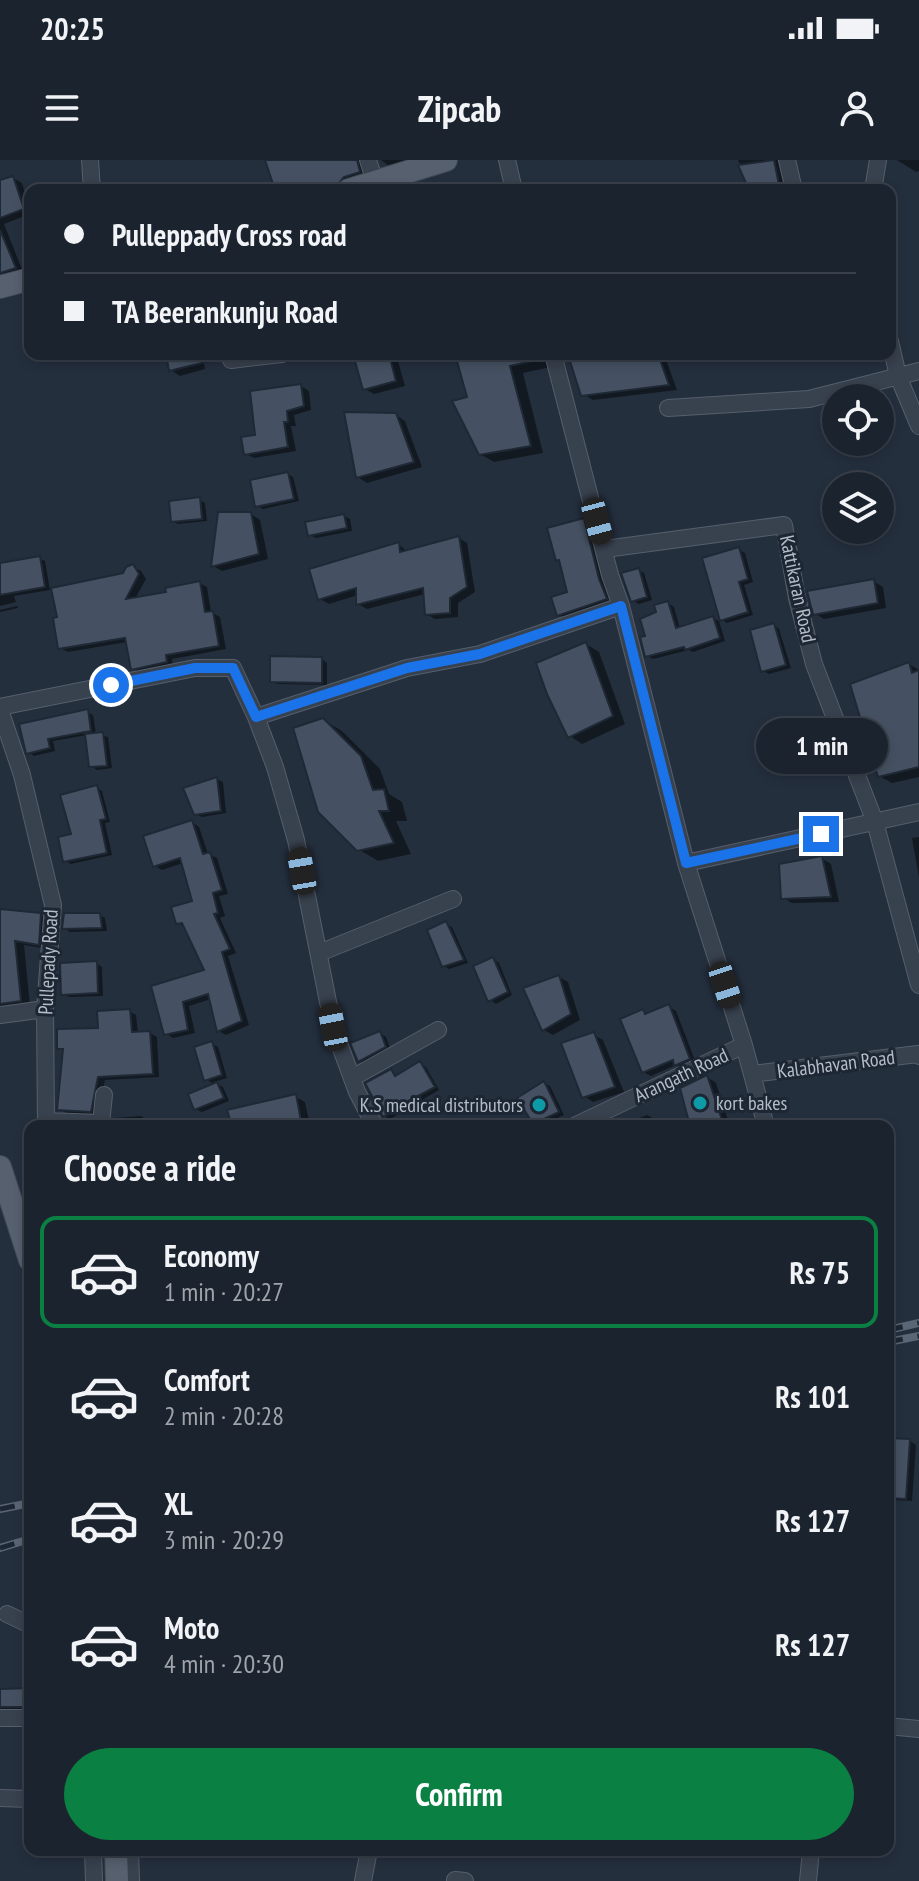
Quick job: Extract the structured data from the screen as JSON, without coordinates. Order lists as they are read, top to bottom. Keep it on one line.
{"streets":{"street":["Kattikaran Road","Pullepady Road","Kalabhavan Road","Arangath Road"]},"places":["kort bakes","K.S medical distributors"],"page":{"status":"20:25","header":"Zipcab","banner":["Pulleppady Cross road","TA Beerankunju Road"],"bubble":"1 min","heading":"Choose a ride","list":[{"name":"Economy","note":"1 min · 20:27","value":"Rs 75"},{"name":"Comfort","note":"2 min · 20:28","value":"Rs 101"},{"name":"XL","note":"3 min · 20:29","value":"Rs 127"},{"name":"Moto","note":"4 min · 20:30","value":"Rs 127"}],"buttons":"Confirm"}}
